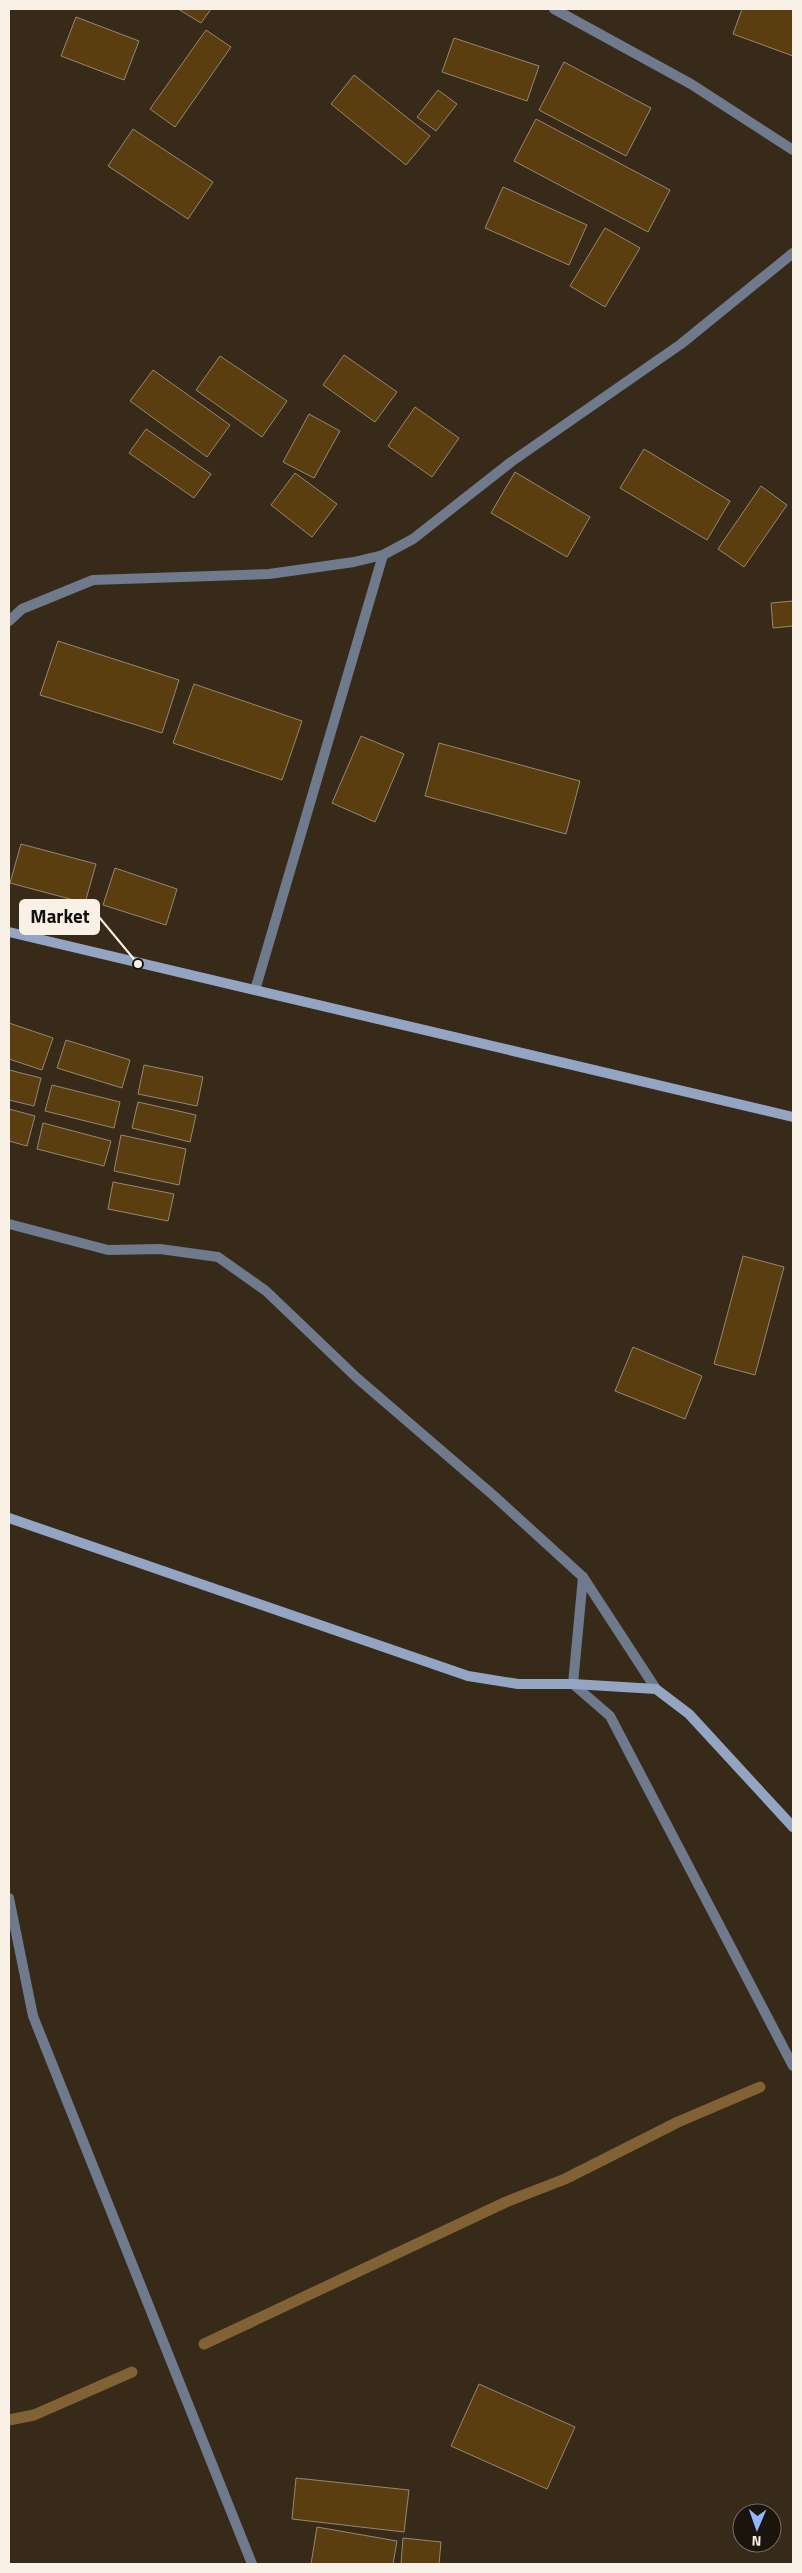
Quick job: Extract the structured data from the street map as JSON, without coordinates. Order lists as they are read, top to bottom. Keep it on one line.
{"places":["Market"],"north":"bottom"}
